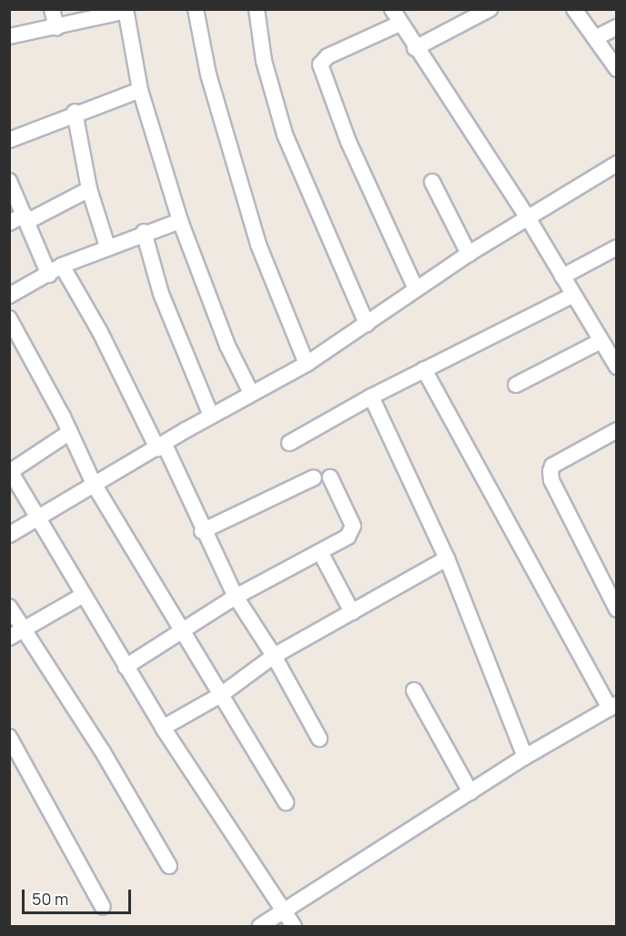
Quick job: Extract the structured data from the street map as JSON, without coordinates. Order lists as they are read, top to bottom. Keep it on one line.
{"scale_bar":"50 m"}
